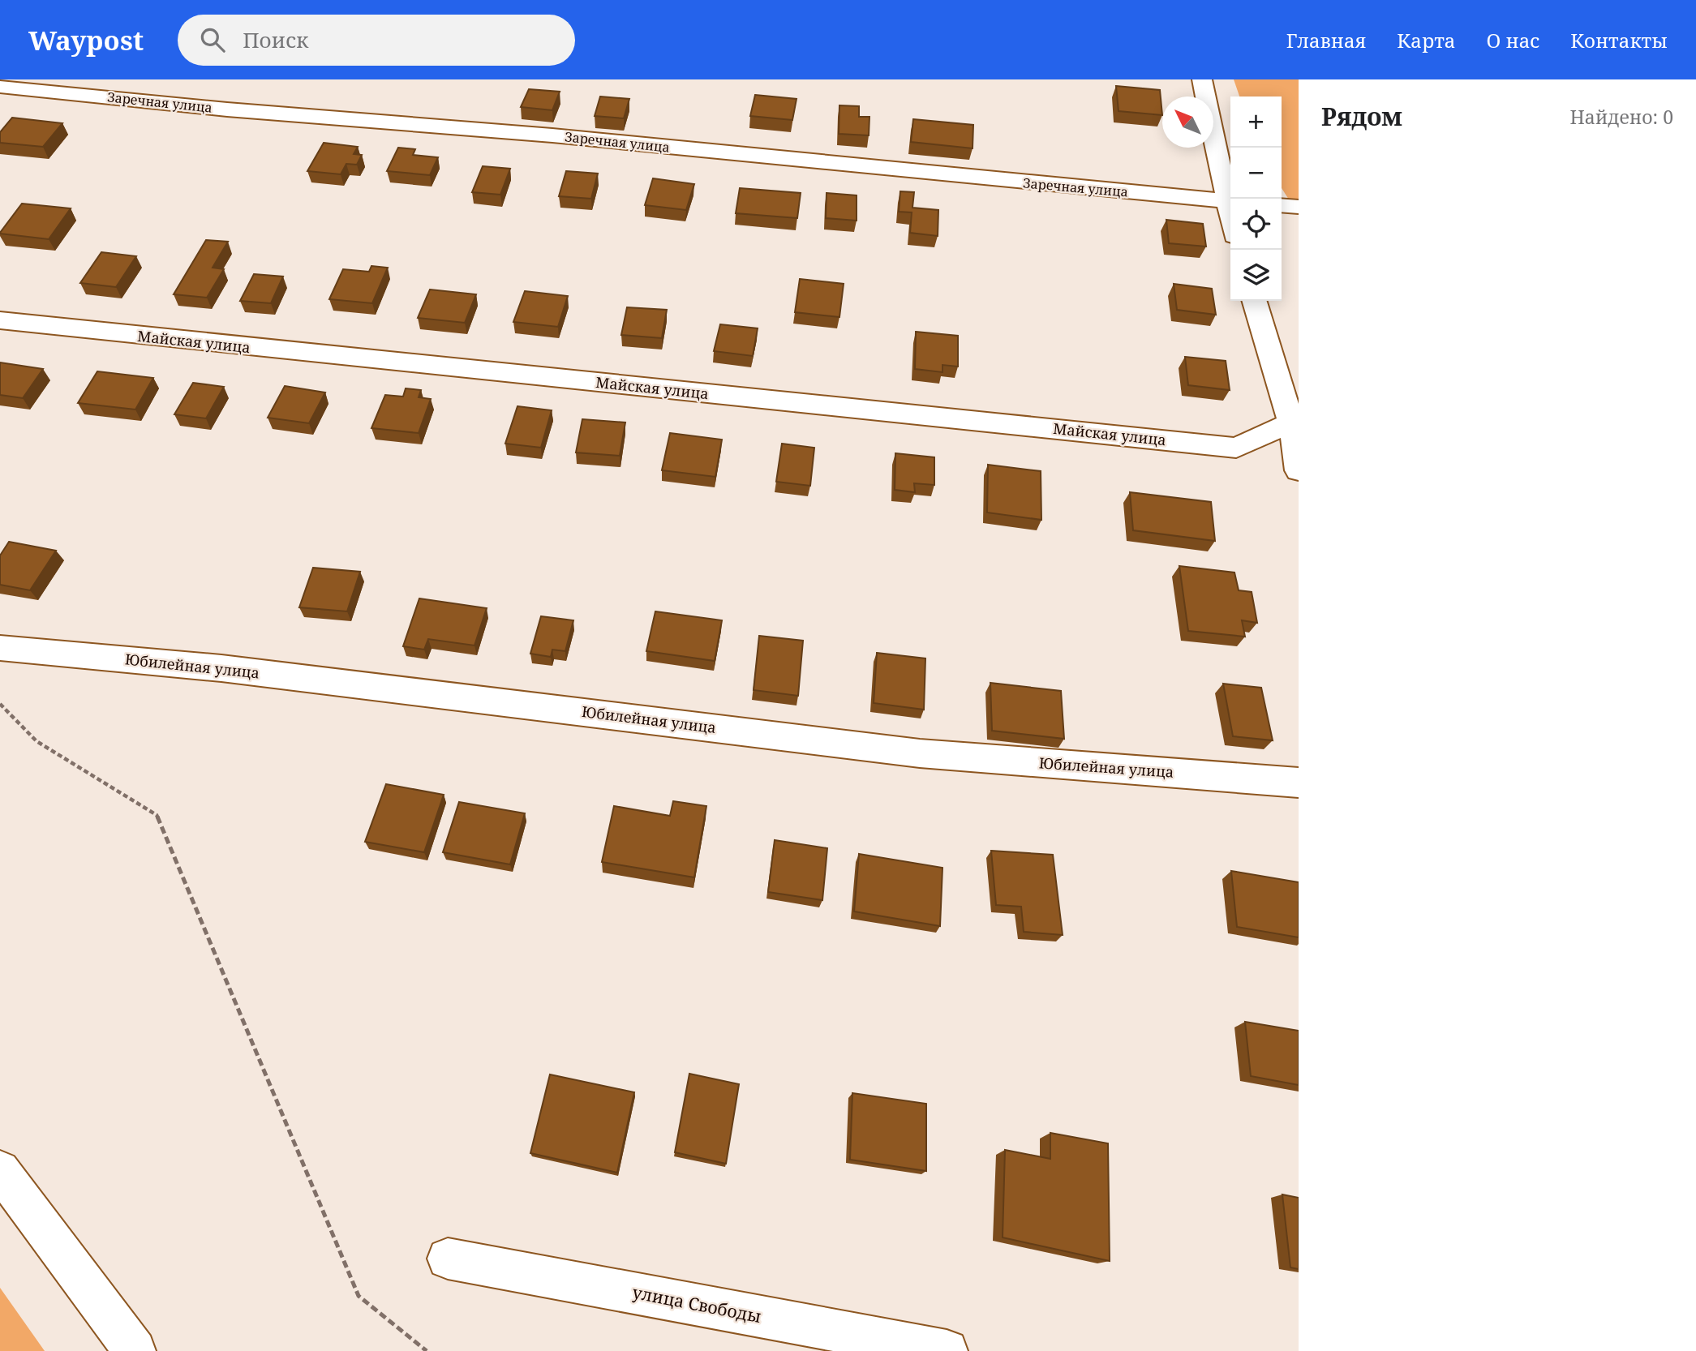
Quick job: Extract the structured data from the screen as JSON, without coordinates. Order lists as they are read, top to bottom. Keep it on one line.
{"streets":{"street":["Заречная улица","Майская улица","Юбилейная улица","улица Свободы"]},"north":"top left","page":{"header":"Waypost","search":"Поиск","nav":["Главная","Карта","О нас","Контакты"],"heading":["Рядом","Найдено: 0"],"map_buttons":["+","−"]}}
